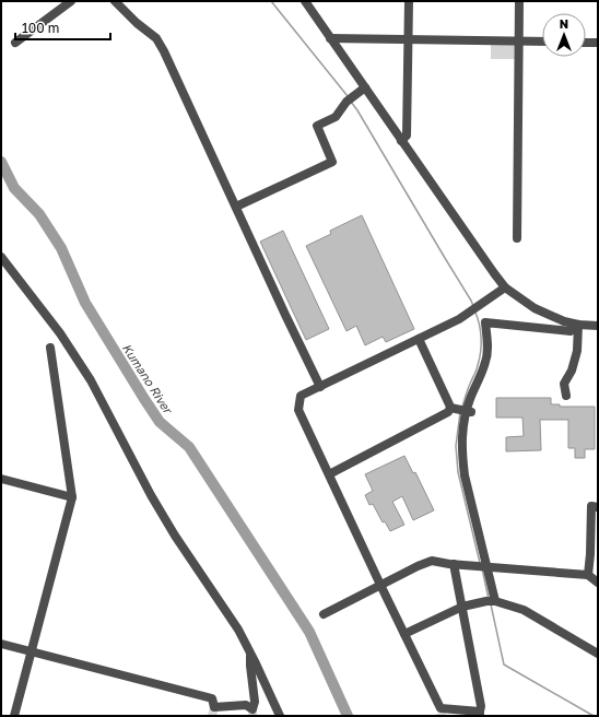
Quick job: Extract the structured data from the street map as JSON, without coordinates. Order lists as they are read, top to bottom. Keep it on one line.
{"water":["Kumano River"],"scale_bar":"100 m","north":"top"}
